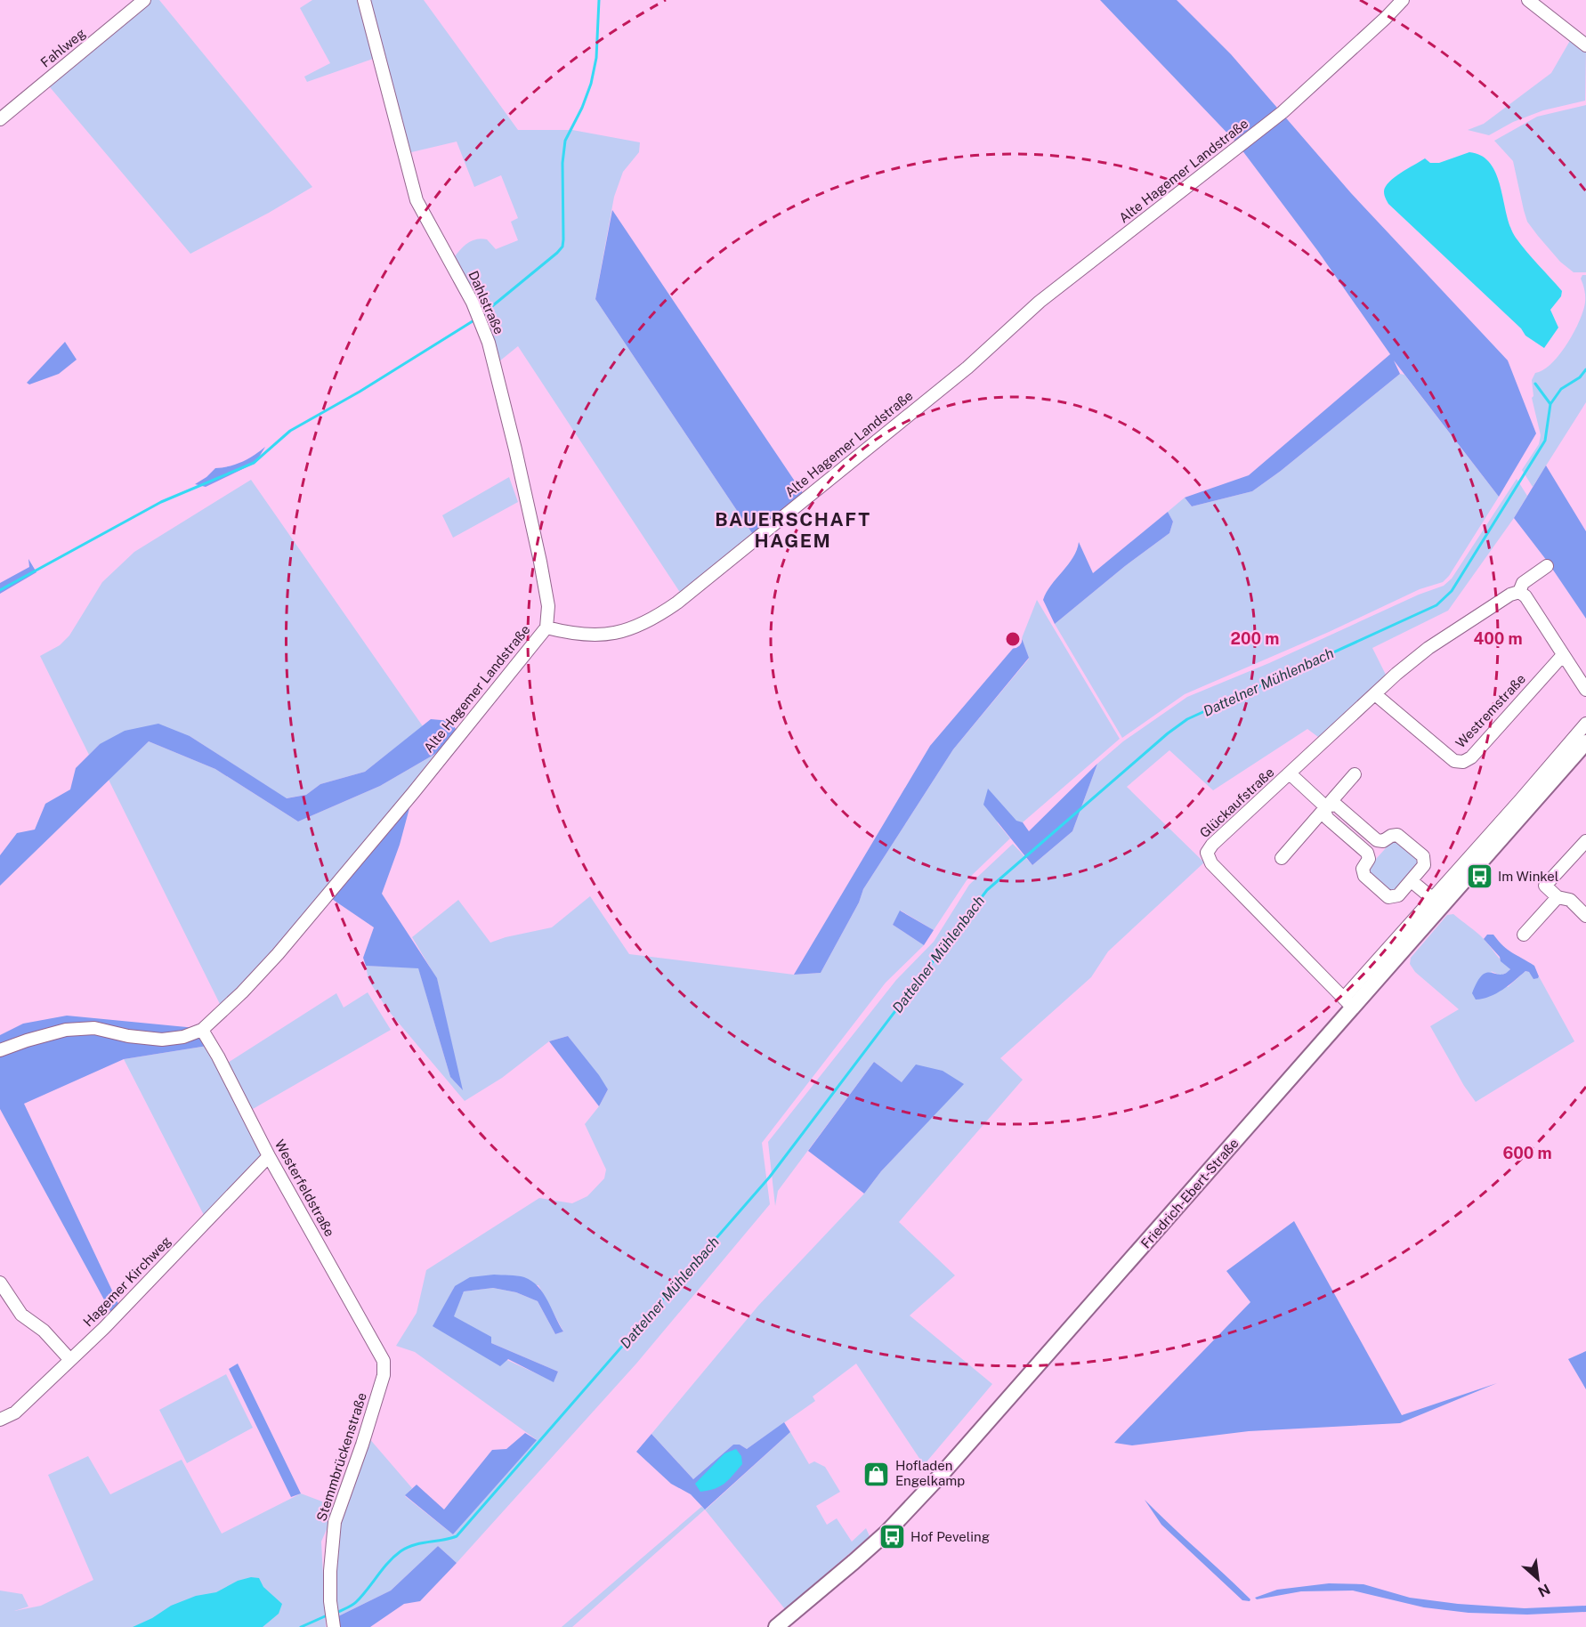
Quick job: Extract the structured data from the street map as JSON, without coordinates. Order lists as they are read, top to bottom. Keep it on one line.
{"streets":{"main road":["Friedrich-Ebert-Straße"],"street":["Fahlweg","Alte Hagemer Landstraße","Dahlstraße","Westremstraße","Glückaufstraße","Westerfeldstraße","Hagemer Kirchweg","Stemmbrückenstraße"]},"crossings":[["Alte Hagemer Landstraße","Dahlstraße"],["Alte Hagemer Landstraße","Westerfeldstraße"],["Westremstraße","Glückaufstraße"],["Glückaufstraße","Friedrich-Ebert-Straße"],["Westerfeldstraße","Hagemer Kirchweg"],["Westerfeldstraße","Stemmbrückenstraße"]],"districts":["BAUERSCHAFT HAGEM"],"water":["Dattelner Mühlenbach"],"places":{"bus stop":["Im Winkel","Hof Peveling"],"shop":["Hofladen Engelkamp"]},"north":"bottom right","rings":["200 m","400 m","600 m"]}
